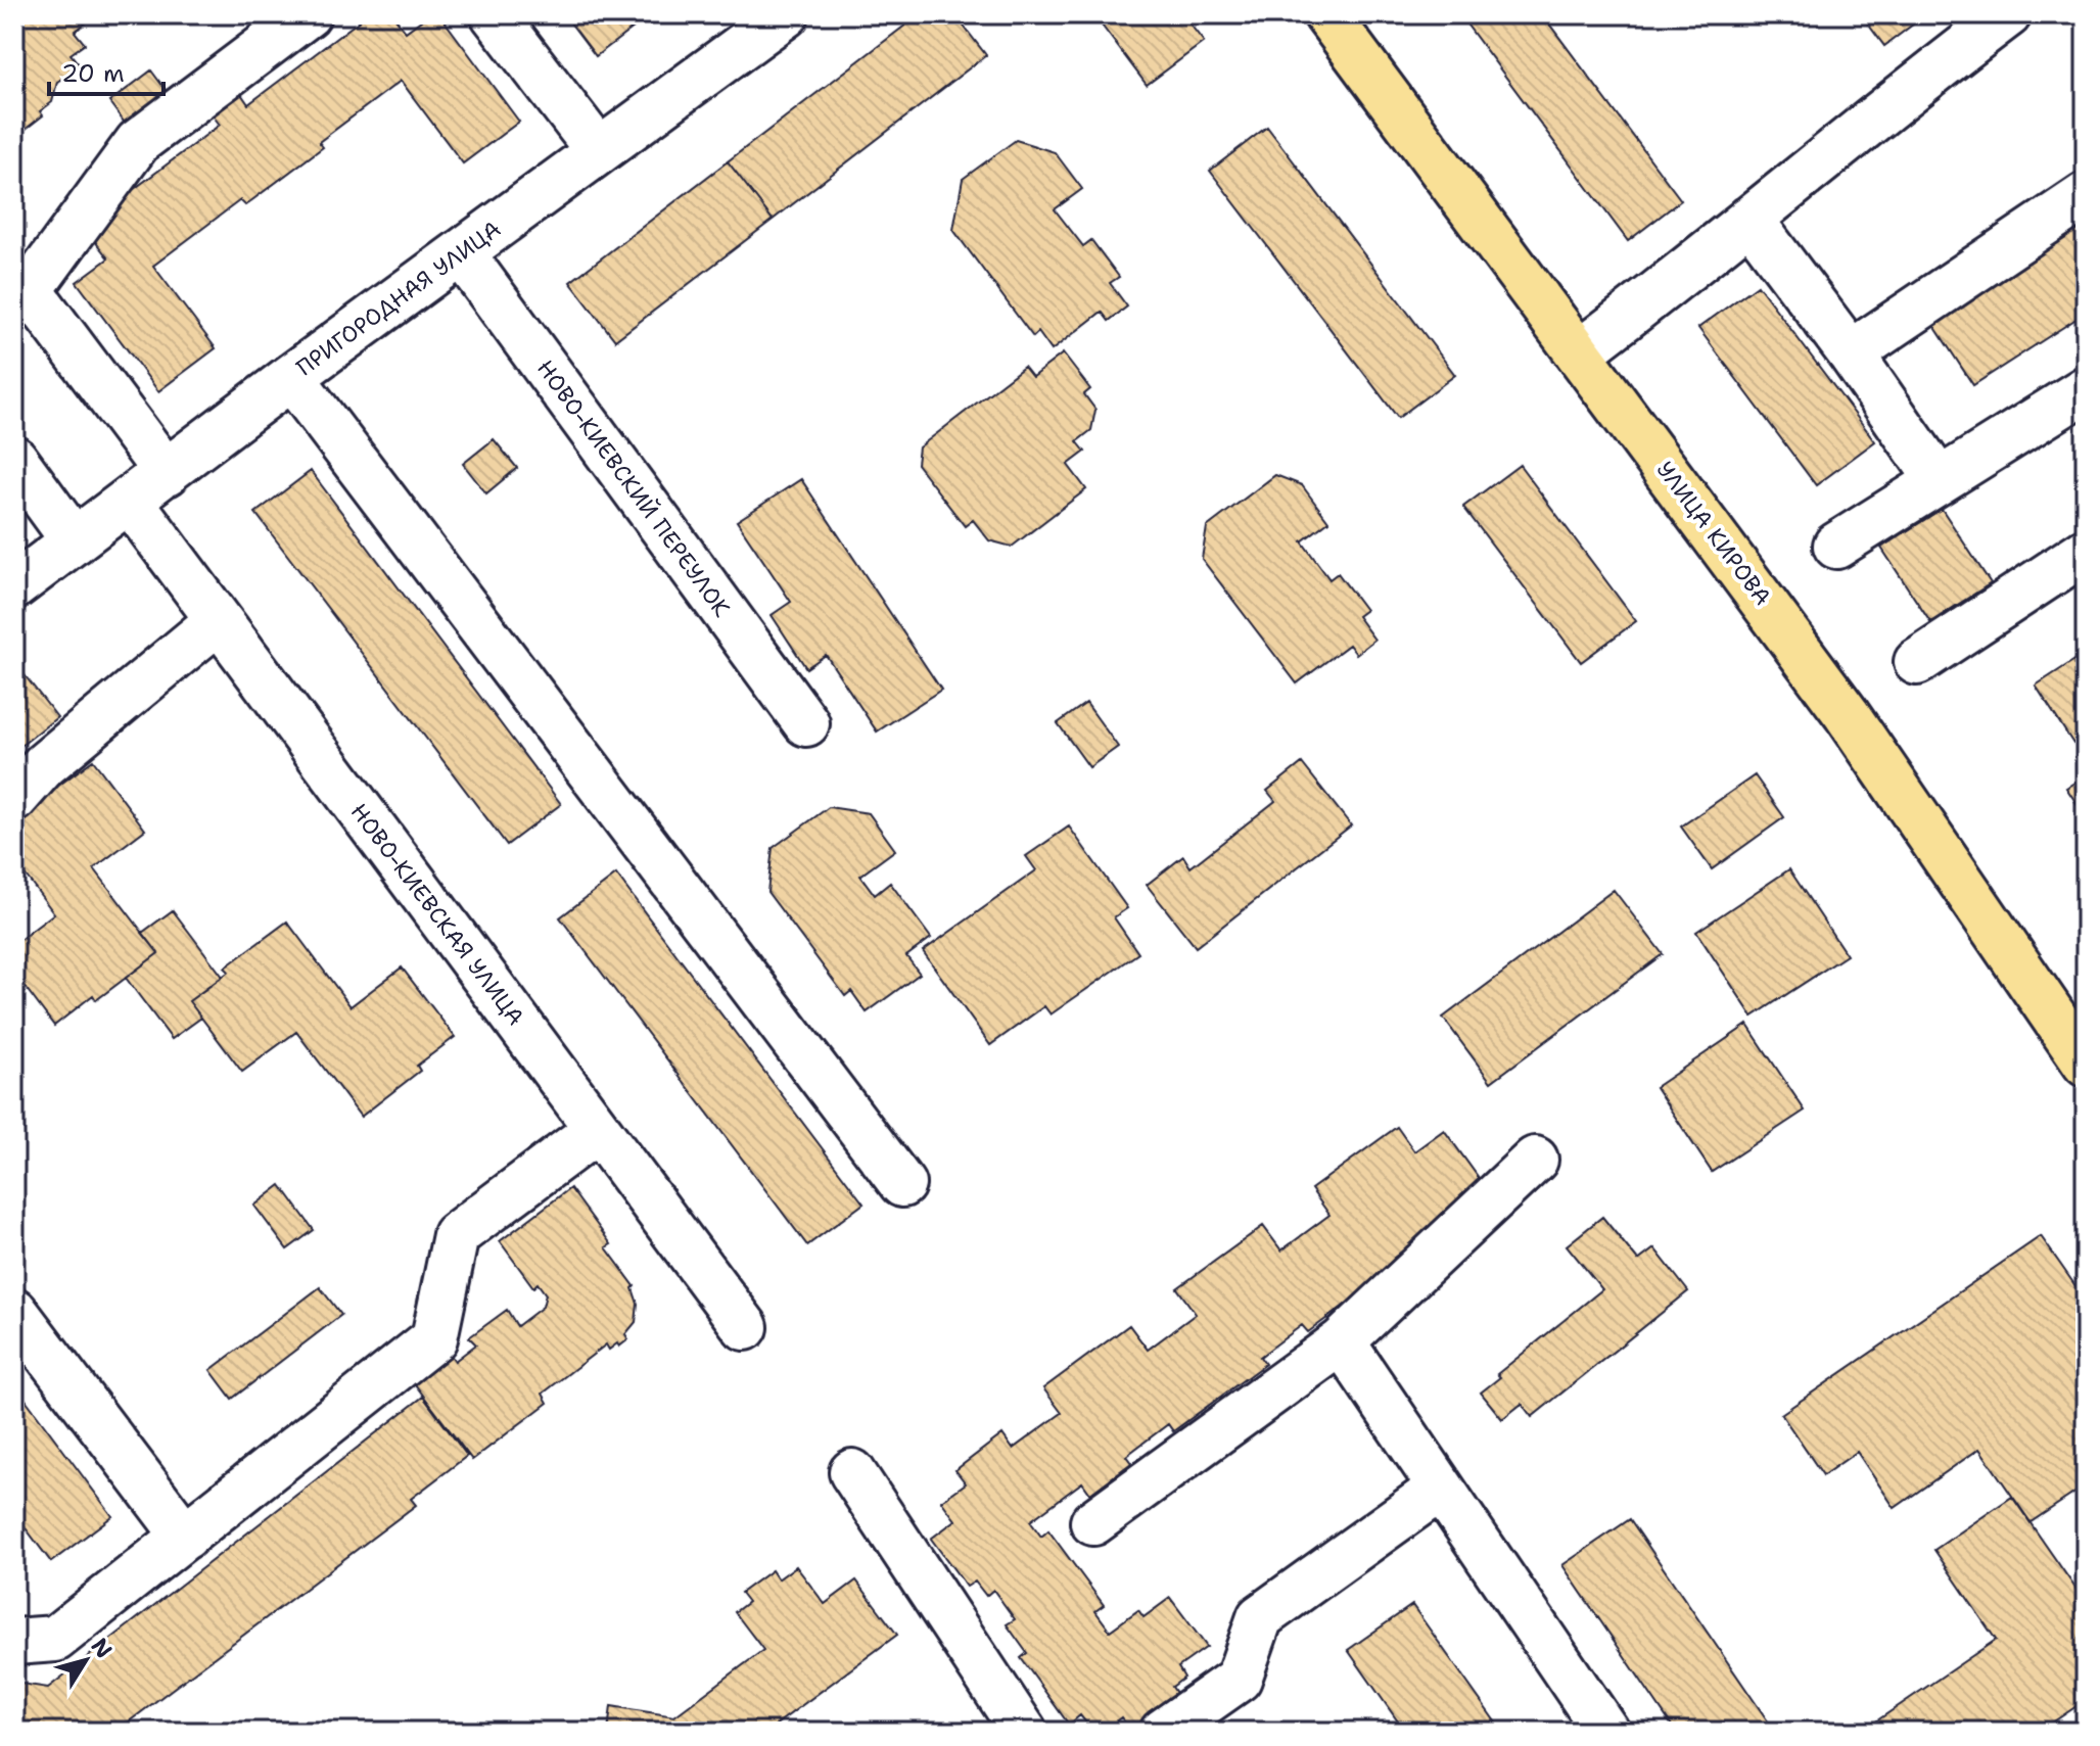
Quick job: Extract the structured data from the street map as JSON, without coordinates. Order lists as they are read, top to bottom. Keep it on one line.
{"streets":{"main road":["УЛИЦА КИРОВА"],"street":["ПРИГОРОДНАЯ УЛИЦА","НОВО-КИЕВСКИЙ ПЕРЕУЛОК","НОВО-КИЕВСКАЯ УЛИЦА"]},"crossings":[["ПРИГОРОДНАЯ УЛИЦА","НОВО-КИЕВСКИЙ ПЕРЕУЛОК"],["ПРИГОРОДНАЯ УЛИЦА","НОВО-КИЕВСКАЯ УЛИЦА"]],"scale_bar":"20 m","north":"top right"}
